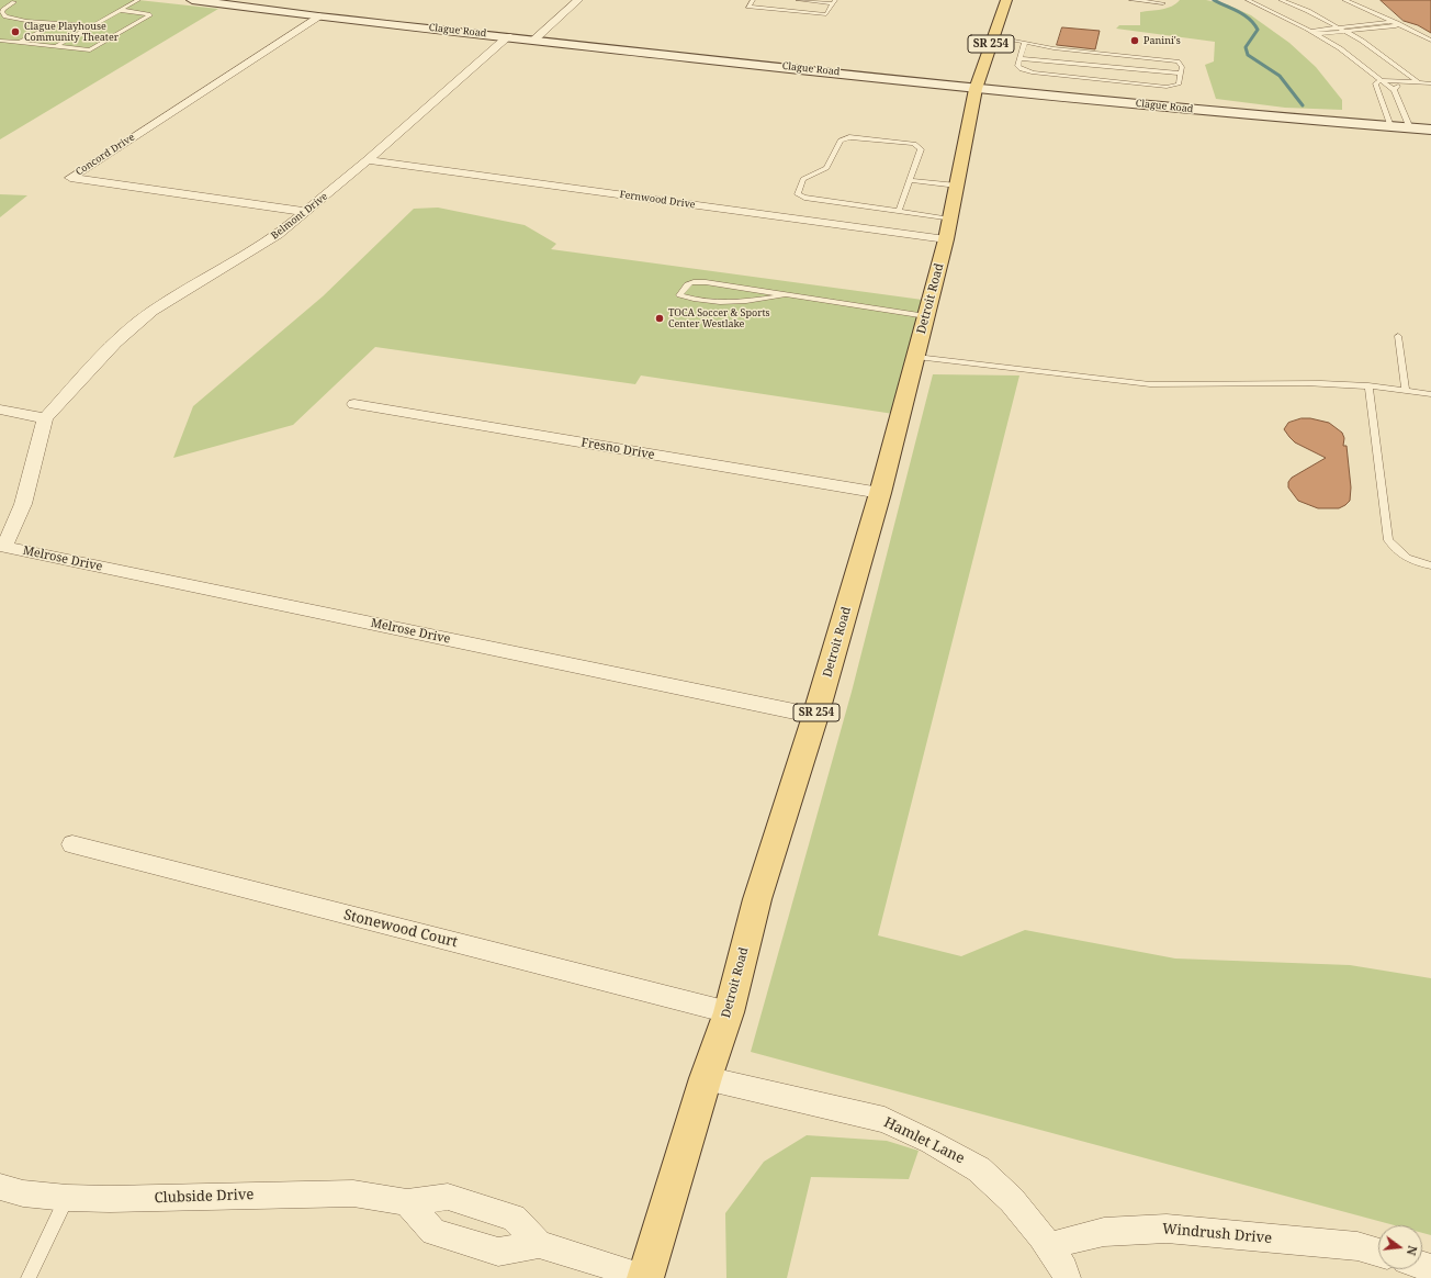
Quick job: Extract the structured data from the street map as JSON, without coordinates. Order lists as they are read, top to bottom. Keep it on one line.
{"streets":{"main road":["Clague Road","SR 254","Detroit Road"],"street":["Concord Drive","Fernwood Drive","Belmont Drive","Fresno Drive","Melrose Drive","Stonewood Court","Hamlet Lane","Clubside Drive","Windrush Drive"]},"crossings":[["Clague Road","Concord Drive"],["Clague Road","Belmont Drive"],["Clague Road","Detroit Road"],["Concord Drive","Belmont Drive"],["Fernwood Drive","Belmont Drive"],["Fernwood Drive","Detroit Road"],["Detroit Road","Fresno Drive"],["Detroit Road","Melrose Drive"],["Detroit Road","Stonewood Court"],["Detroit Road","Hamlet Lane"],["Hamlet Lane","Windrush Drive"]],"places":["Clague Playhouse Community Theater","Panini's","TOCA Soccer & Sports Center Westlake"],"north":"right"}
